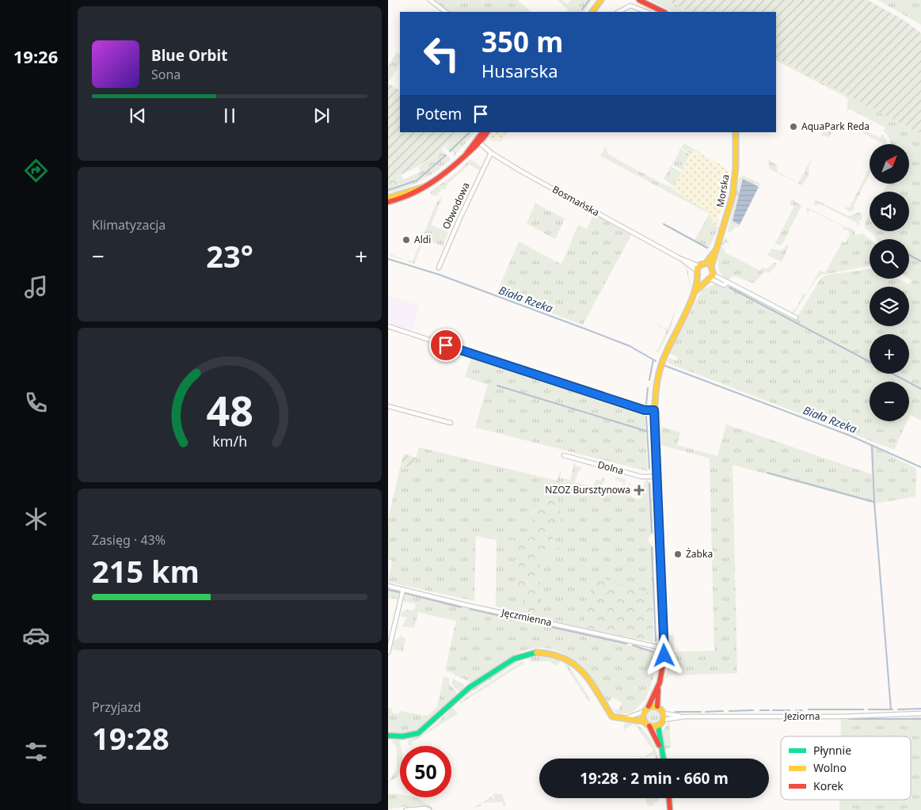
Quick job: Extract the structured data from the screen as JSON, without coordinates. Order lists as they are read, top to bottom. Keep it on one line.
{"streets":{"main road":["Morska"],"street":["Bosmańska","Obwodowa","Dolna","Jęczmienna","Jeziorna"]},"crossings":[["Morska","Bosmańska"],["Bosmańska","Obwodowa"]],"water":["Biała Rzeka"],"places":{"other":["AquaPark Reda","Aldi","Żabka"],"health":["NZOZ Bursztynowa"]},"legend":["Płynnie","Wolno","Korek"],"north":"top right","page":{"tabs":"19:26","turn":["350 m","Husarska"],"song":["Blue Orbit","Sona"],"then":"Potem","map_buttons":["+","−"],"tile":["Klimatyzacja",["Zasięg · 43%","215 km"],["Przyjazd","19:28"]],"heat":["−","23°","+"],"limit":"50","trip":"19:28 · 2 min · 660 m","gauge":["48","km/h"]}}
